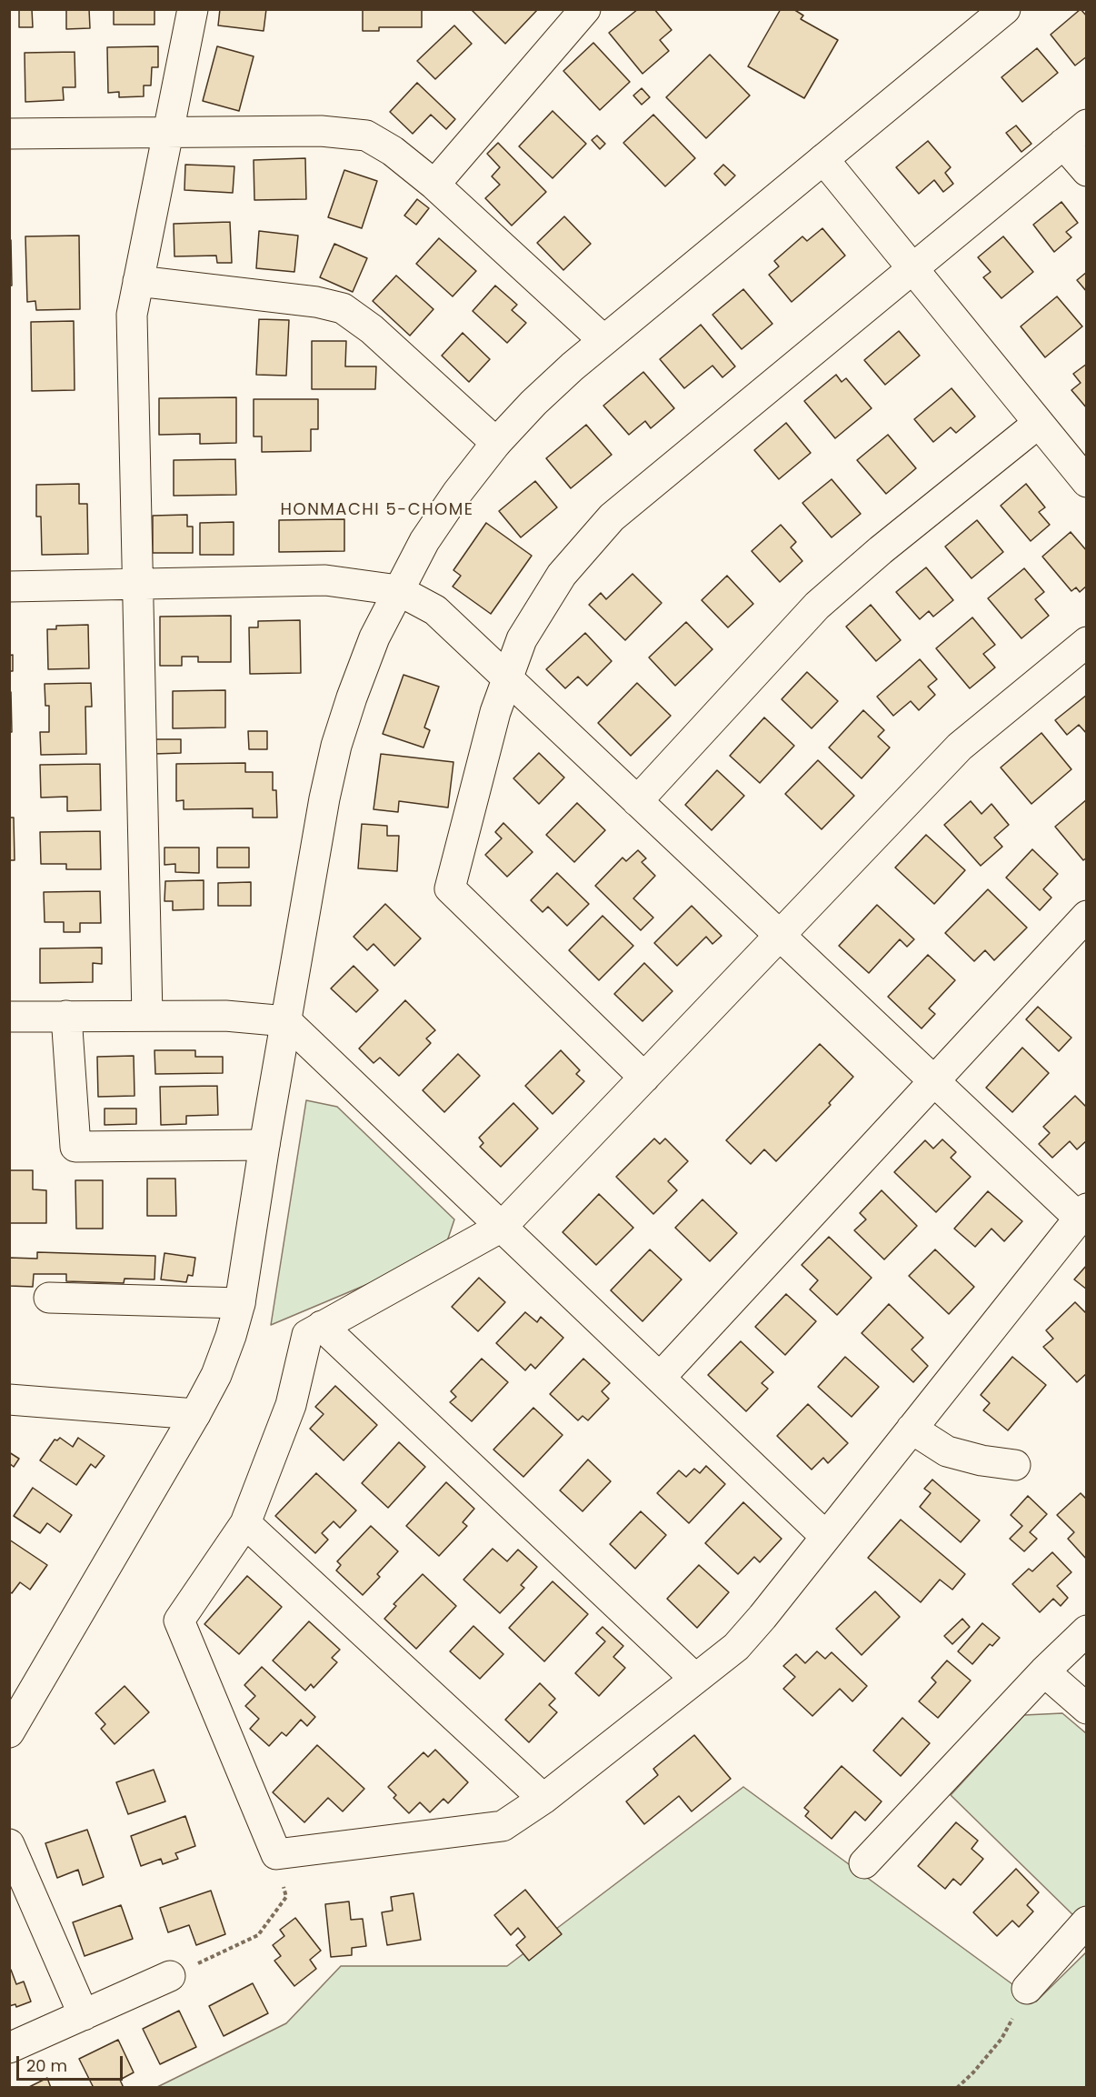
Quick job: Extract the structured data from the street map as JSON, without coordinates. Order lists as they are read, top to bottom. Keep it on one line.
{"districts":["HONMACHI 5-CHOME"],"scale_bar":"20 m"}
